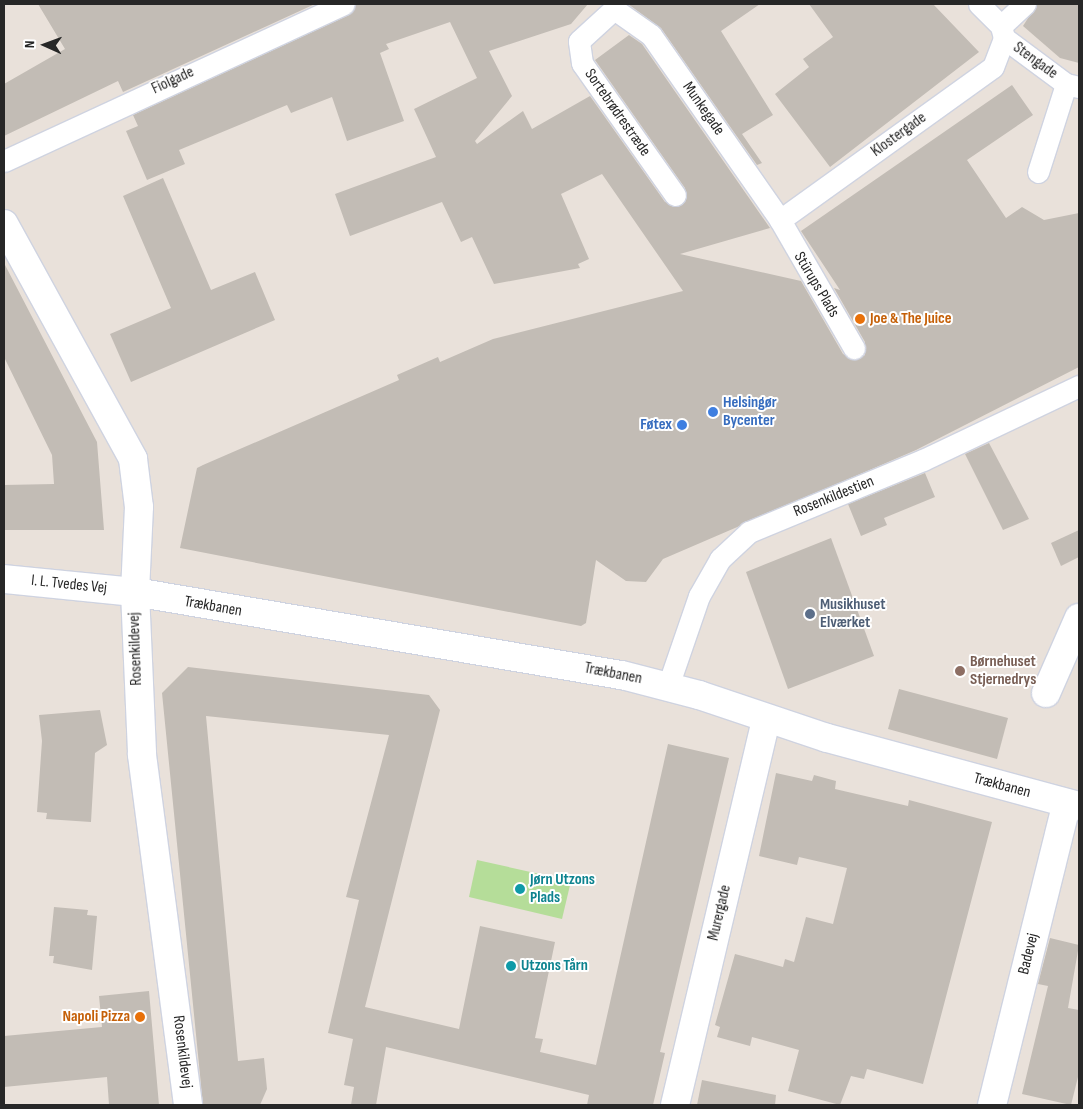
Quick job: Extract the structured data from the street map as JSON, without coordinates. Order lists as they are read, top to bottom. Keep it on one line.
{"streets":{"street":["Stengade","Fiolgade","Munkegade","Sortebrødrestræde","Klostergade","Stürups Plads","Rosenkildestien","I. L. Tvedes Vej","Trækbanen","Rosenkildevej","Murergade","Badevej"]},"crossings":[["Stengade","Klostergade"],["Munkegade","Sortebrødrestræde"],["Munkegade","Klostergade"],["Munkegade","Stürups Plads"],["Klostergade","Stürups Plads"],["Rosenkildestien","Trækbanen"],["I. L. Tvedes Vej","Trækbanen"],["I. L. Tvedes Vej","Rosenkildevej"],["Trækbanen","Rosenkildevej"],["Trækbanen","Murergade"],["Trækbanen","Badevej"]],"places":["Joe & The Juice","Helsingør Bycenter","Føtex","Musikhuset Elværket","Børnehuset Stjernedrys","Jørn Utzons Plads","Utzons Tårn","Napoli Pizza"],"north":"left"}
